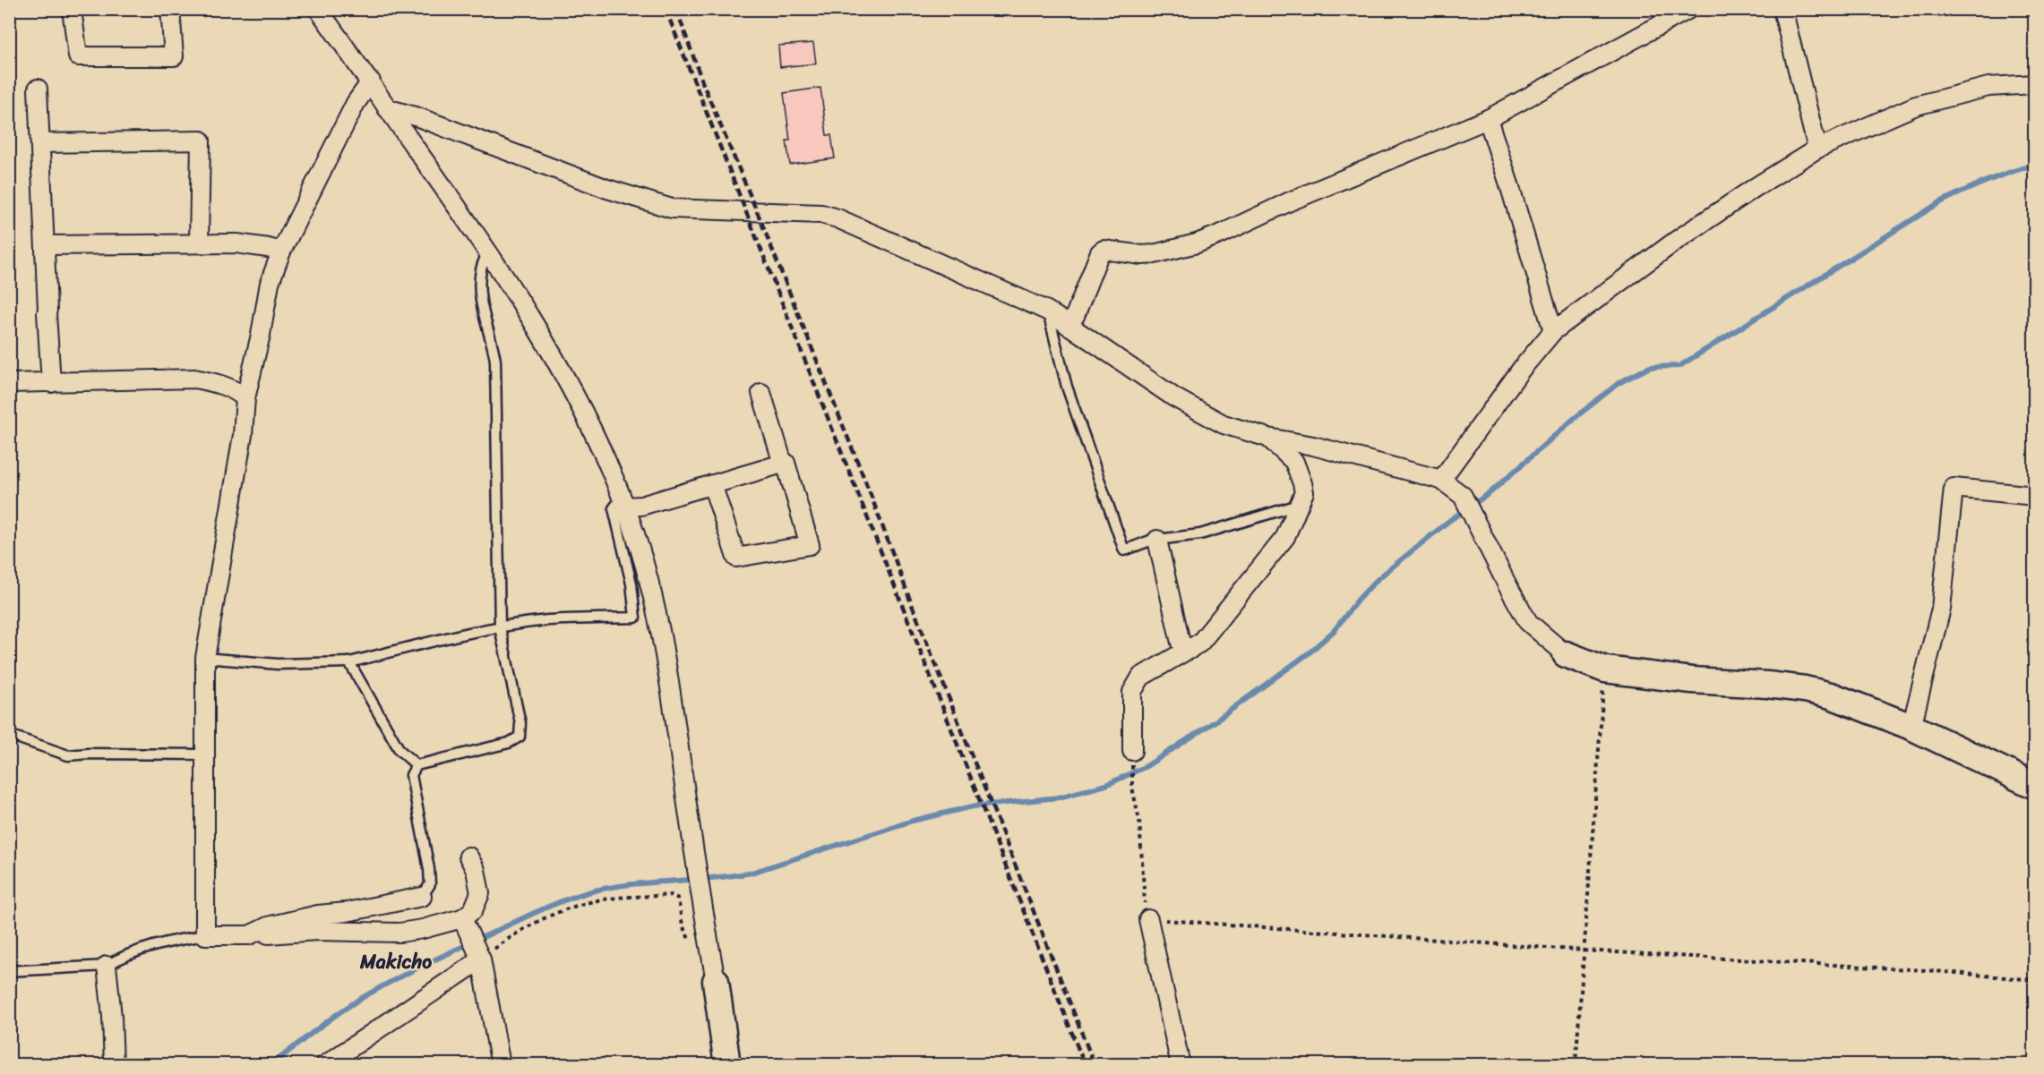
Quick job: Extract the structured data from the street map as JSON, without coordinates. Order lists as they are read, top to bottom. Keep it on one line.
{"districts":["Makicho"]}
